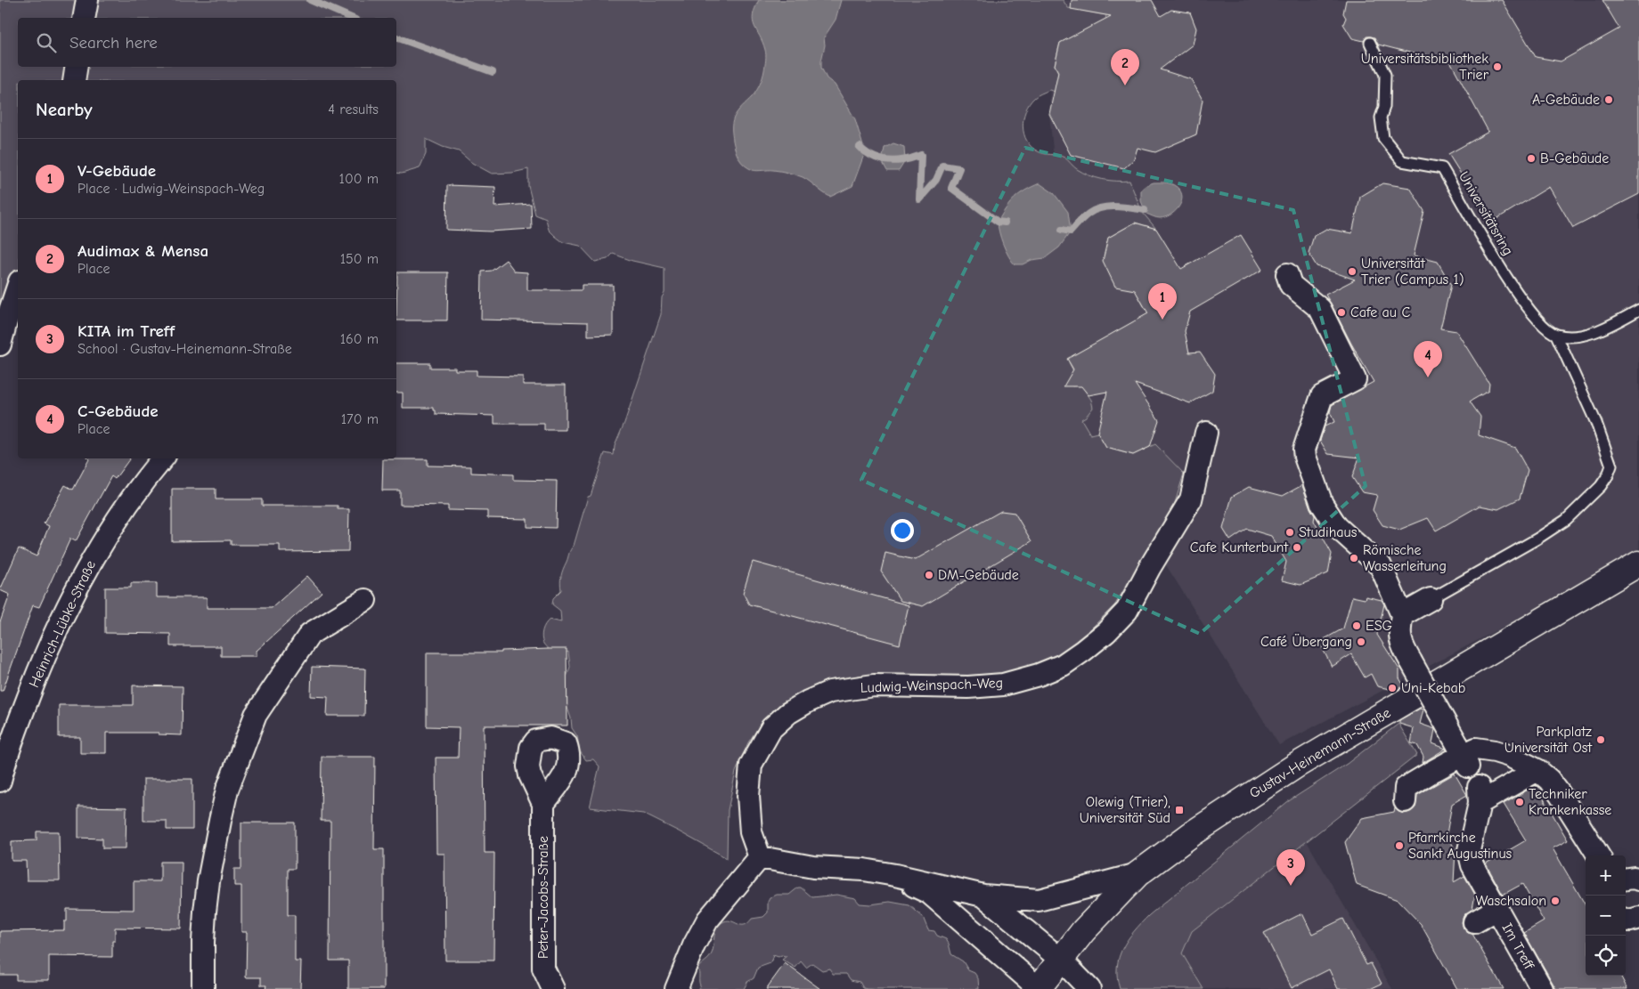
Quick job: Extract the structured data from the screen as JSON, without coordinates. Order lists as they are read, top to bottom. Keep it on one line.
{"streets":{"main road":["Gustav-Heinemann-Straße"],"street":["Heinrich-Lübke-Straße","Ludwig-Weinspach-Weg","Peter-Jacobs-Straße","Im Treff"],"lane":["Universitätsring"]},"places":{"other":["Universitätsbibliothek Trier","A-Gebäude","B-Gebäude","Universität Trier (Campus 1)","Cafe au C","Studihaus","Cafe Kunterbunt","Römische Wasserleitung","DM-Gebäude","ESG","Café Übergang","Uni-Kebab","Parkplatz Universität Ost","Techniker Krankenkasse","Pfarrkirche Sankt Augustinus","Waschsalon"],"transit":["Olewig (Trier), Universität Süd"]},"page":{"search":"Search here","pins":["2","1","4","3"],"heading":["Nearby","4 results"],"list":[{"mark":"1","name":"V-Gebäude","note":"Place · Ludwig-Weinspach-Weg","value":"100 m"},{"mark":"2","name":"Audimax & Mensa","note":"Place","value":"150 m"},{"mark":"3","name":"KITA im Treff","note":"School · Gustav-Heinemann-Straße","value":"160 m"},{"mark":"4","name":"C-Gebäude","note":"Place","value":"170 m"}],"map_buttons":["+","−"]}}
